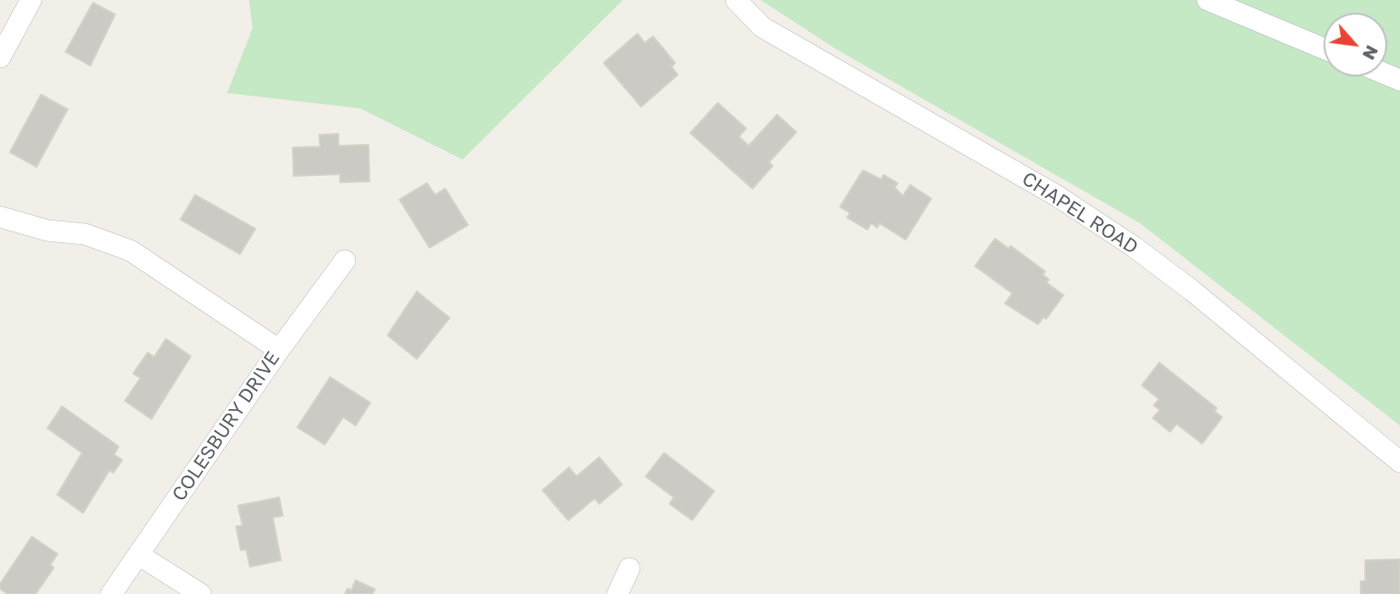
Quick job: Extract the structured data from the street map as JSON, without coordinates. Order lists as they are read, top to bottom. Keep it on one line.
{"streets":{"street":["CHAPEL ROAD","COLESBURY DRIVE"]},"north":"bottom right"}
